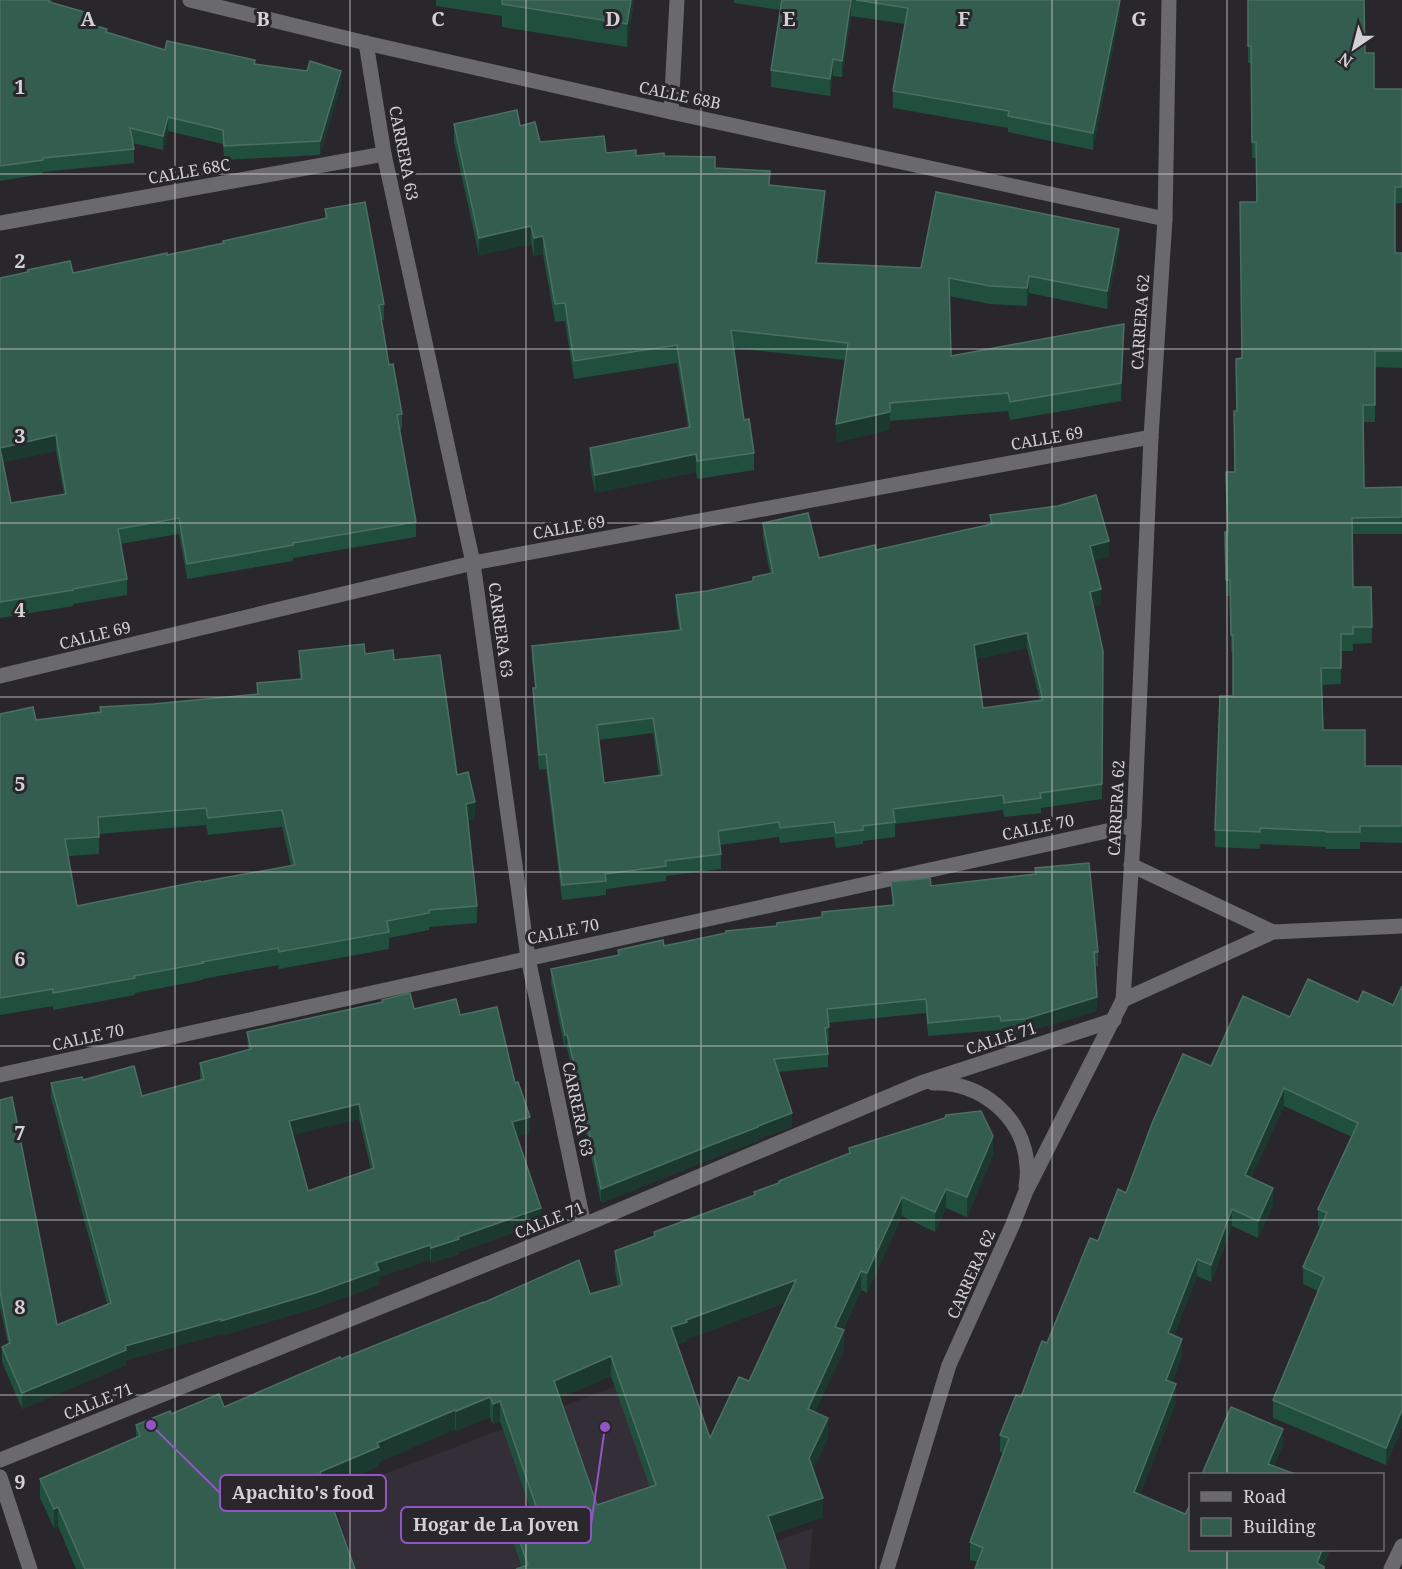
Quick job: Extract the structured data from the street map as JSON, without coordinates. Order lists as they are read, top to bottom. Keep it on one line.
{"streets":{"street":["CALLE 68B","CARRERA 63","CALLE 68C","CARRERA 62","CALLE 69","CALLE 70","CALLE 71"]},"crossings":[["CALLE 68B","CARRERA 63"],["CALLE 68B","CARRERA 62"],["CARRERA 63","CALLE 68C"],["CARRERA 63","CALLE 69"],["CARRERA 63","CALLE 70"],["CARRERA 63","CALLE 71"],["CARRERA 62","CALLE 69"],["CARRERA 62","CALLE 70"],["CARRERA 62","CALLE 71"]],"places":["Apachito's food","Hogar de La Joven"],"legend":["Road","Building"],"north":"bottom left","grid":{"columns":["A","B","C","D","E","F","G"],"rows":["1","2","3","4","5","6","7","8","9"]}}
